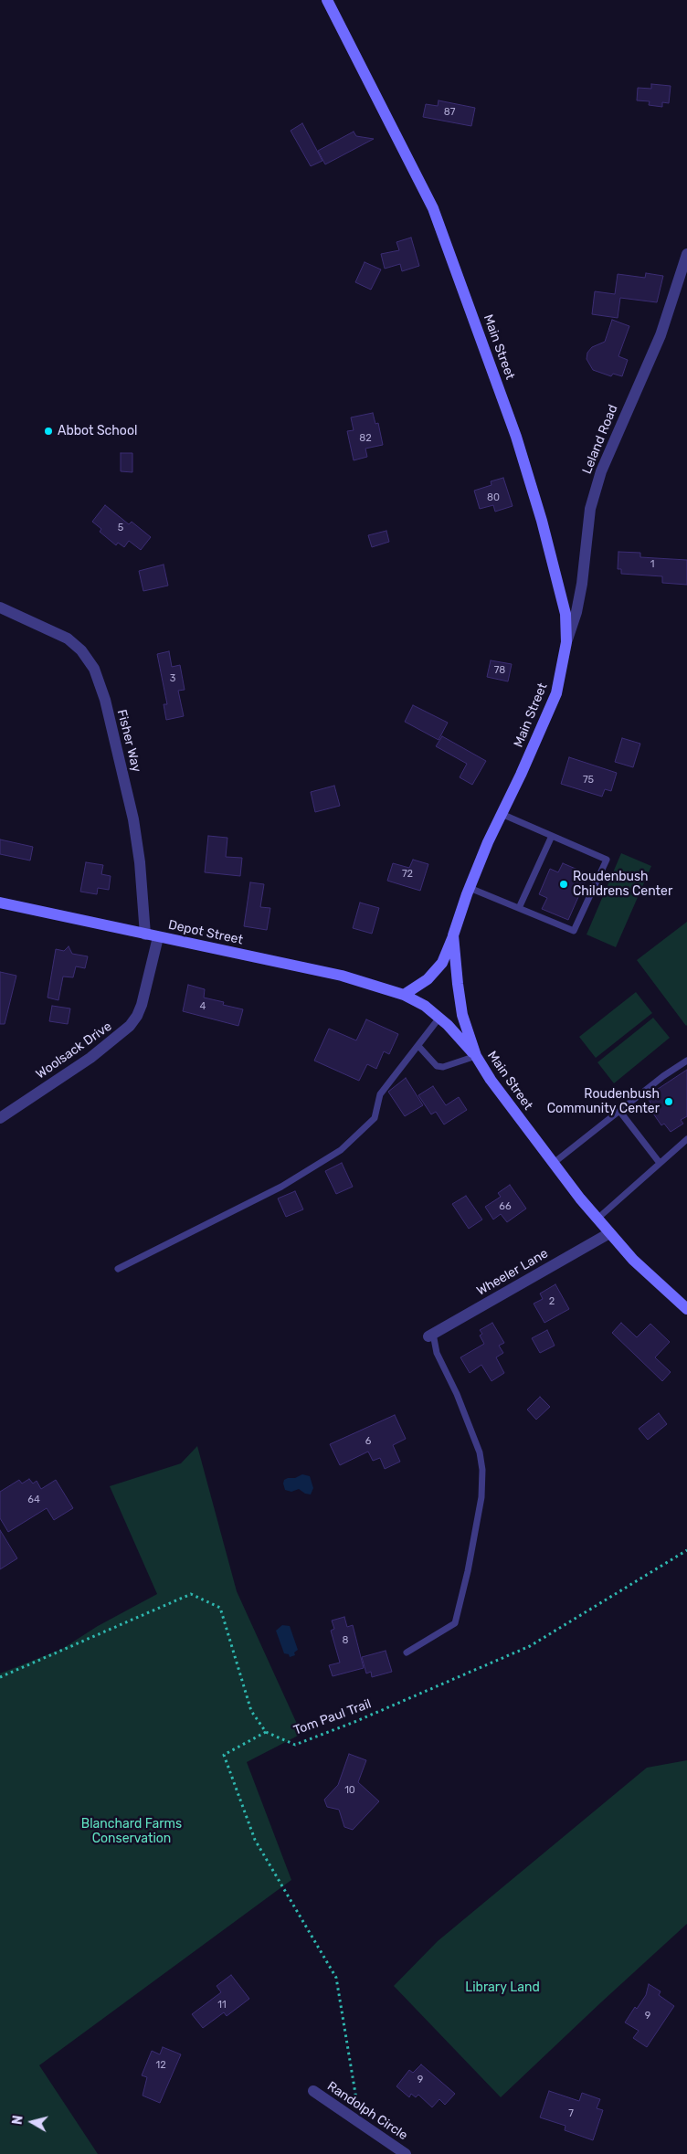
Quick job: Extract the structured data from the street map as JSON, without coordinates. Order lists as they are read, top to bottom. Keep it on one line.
{"streets":{"main road":["Main Street","Depot Street"],"street":["Leland Road","Fisher Way","Woolsack Drive","Wheeler Lane","Randolph Circle"],"path":["Tom Paul Trail"]},"crossings":[["Main Street","Leland Road"],["Main Street","Depot Street"],["Main Street","Wheeler Lane"],["Fisher Way","Depot Street"],["Depot Street","Woolsack Drive"]],"parks":["Blanchard Farms Conservation","Library Land"],"places":["Abbot School","Roudenbush Childrens Center","Roudenbush Community Center"],"house_numbers":["87","82","80","5","1","78","3","75","72","4","66","2","6","64","8","10","11","9","12","9","7"],"north":"left"}
